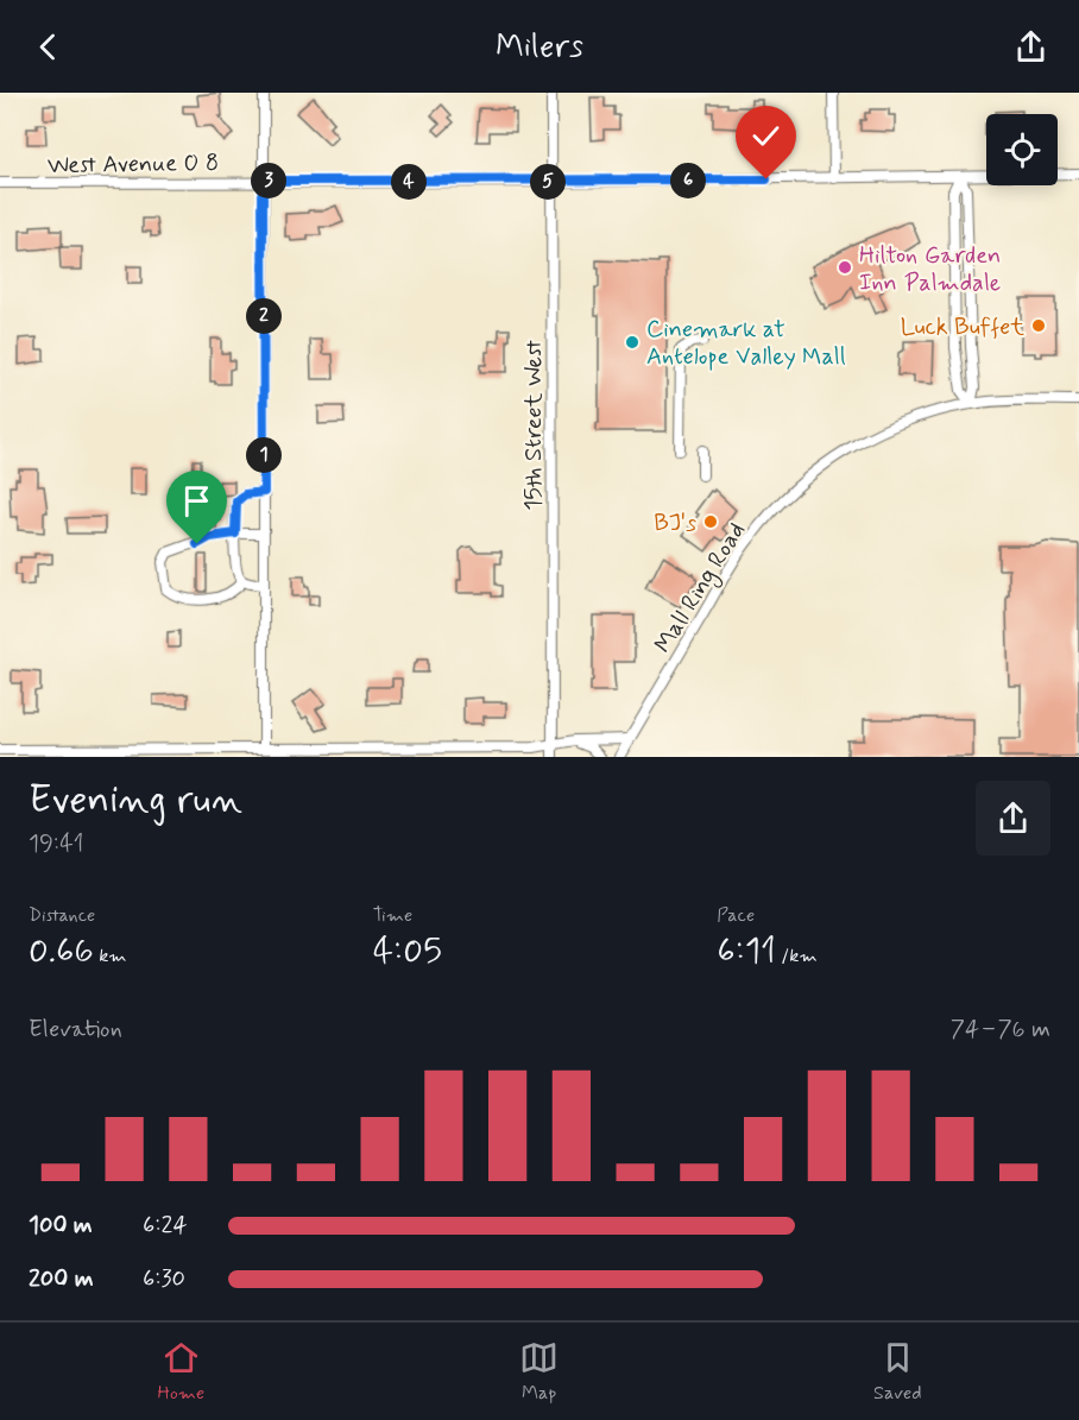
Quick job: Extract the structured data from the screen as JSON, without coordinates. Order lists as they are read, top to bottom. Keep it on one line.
{"streets":{"street":["West Avenue O 8","15th Street West","Mall Ring Road"]},"crossings":[["West Avenue O 8","15th Street West"]],"places":["Hilton Garden Inn Palmdale","Luck Buffet","Cinemark at Antelope Valley Mall","BJ's"],"page":{"header":"Milers","pins":["3","6","4","5","2","1"],"heading":["Evening run","19:41"],"stats":[["Distance","0.66 km"],["Time","4:05"],["Pace","6:11 /km"]],"chart":["Elevation","74–76 m"],"list":[{"name":"100 m","note":"6:24"},{"name":"200 m","note":"6:30"}],"tabs":["Home","Map","Saved"]}}
